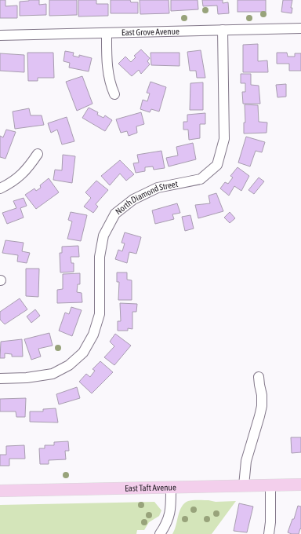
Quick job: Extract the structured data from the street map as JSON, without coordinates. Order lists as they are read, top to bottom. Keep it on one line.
{"streets":{"main road":["East Taft Avenue"],"street":["East Grove Avenue","North Diamond Street"]},"crossings":[["East Grove Avenue","North Diamond Street"]]}
